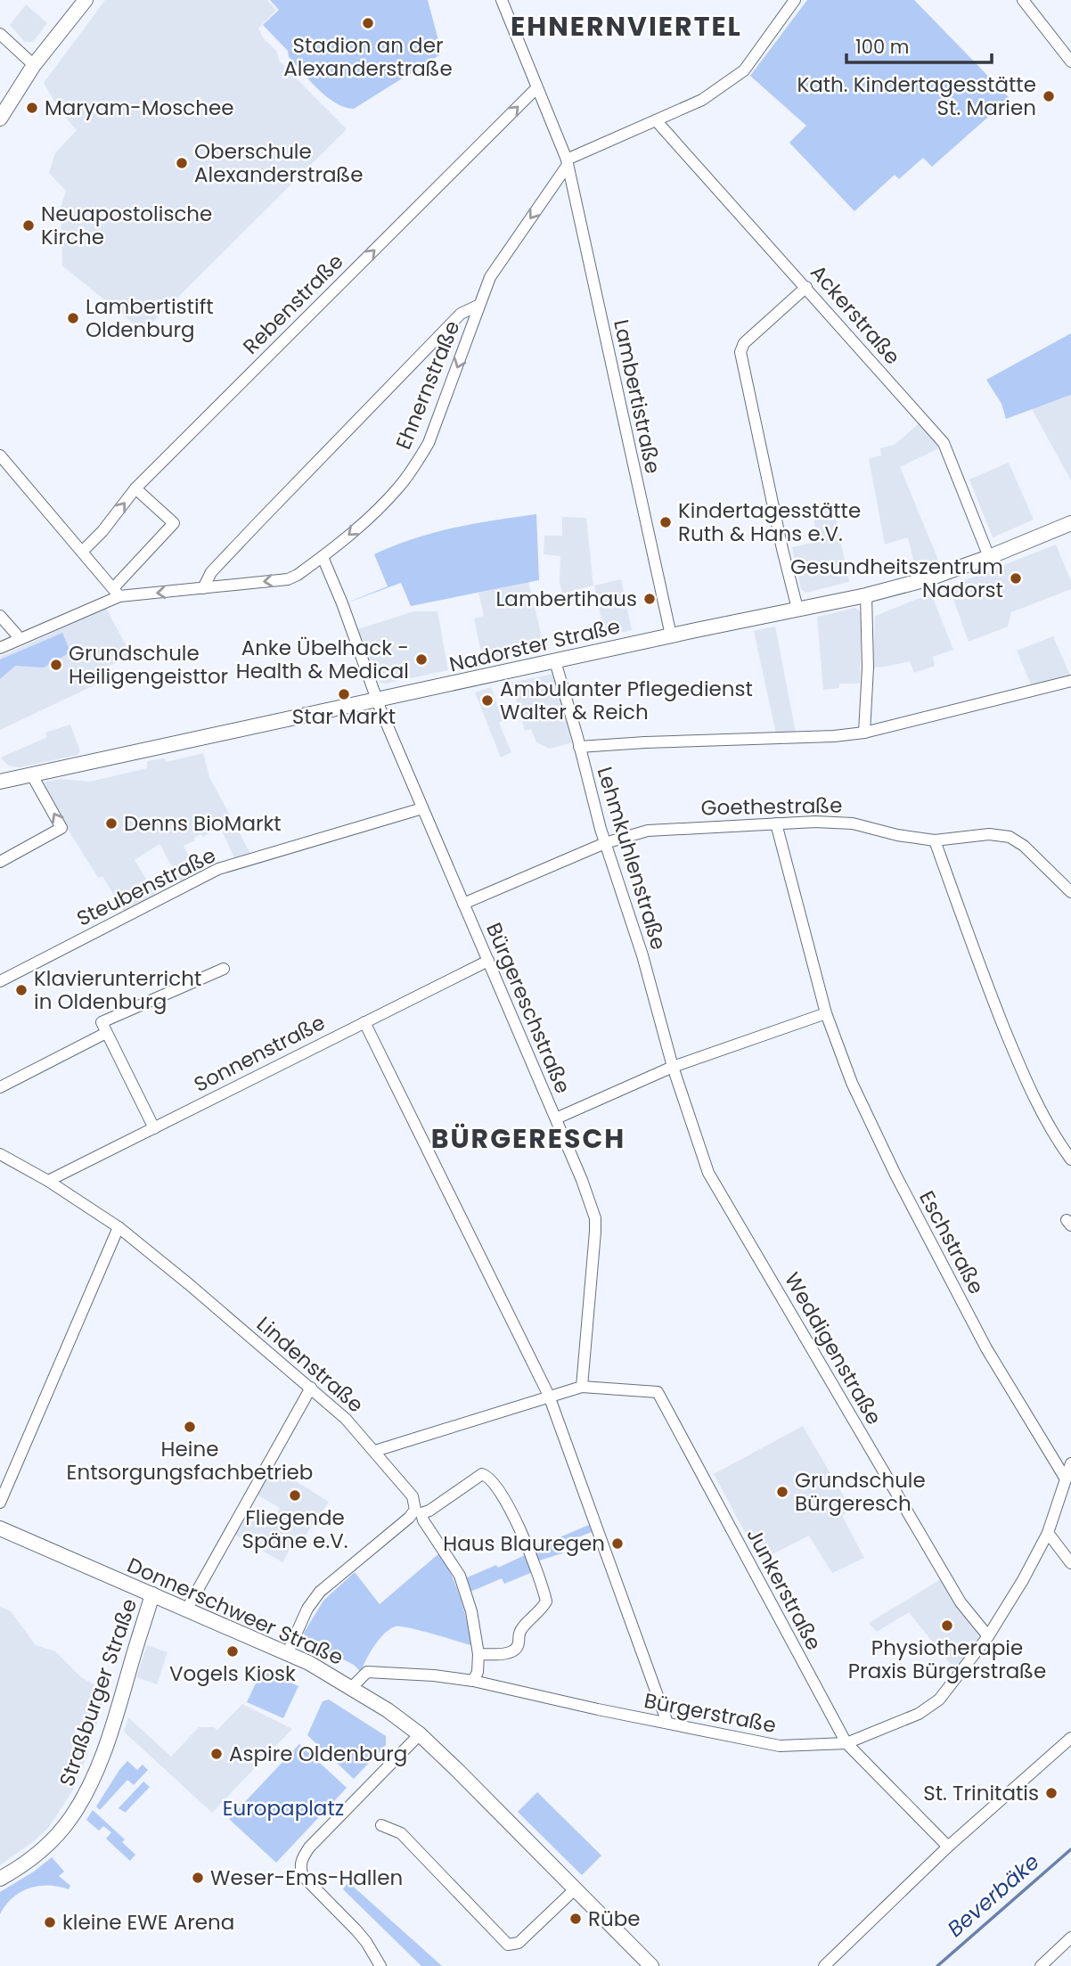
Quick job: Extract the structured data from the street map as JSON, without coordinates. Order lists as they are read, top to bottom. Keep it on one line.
{"streets":{"street":["Rebenstraße","Ackerstraße","Ehnernstraße","Lambertistraße","Nadorster Straße","Goethestraße","Lehmkuhlenstraße","Steubenstraße","Bürgereschstraße","Sonnenstraße","Eschstraße","Weddigenstraße","Lindenstraße","Junkerstraße","Donnerschweer Straße","Straßburger Straße","Bürgerstraße"]},"crossings":[["Rebenstraße","Lambertistraße"],["Ackerstraße","Nadorster Straße"],["Ehnernstraße","Lambertistraße"],["Ehnernstraße","Bürgereschstraße"],["Lambertistraße","Nadorster Straße"],["Nadorster Straße","Lehmkuhlenstraße"],["Nadorster Straße","Bürgereschstraße"],["Goethestraße","Lehmkuhlenstraße"],["Goethestraße","Bürgereschstraße"],["Goethestraße","Eschstraße"],["Lehmkuhlenstraße","Weddigenstraße"],["Steubenstraße","Bürgereschstraße"],["Bürgereschstraße","Sonnenstraße"],["Bürgereschstraße","Junkerstraße"],["Sonnenstraße","Lindenstraße"],["Eschstraße","Bürgerstraße"],["Weddigenstraße","Bürgerstraße"],["Junkerstraße","Bürgerstraße"],["Donnerschweer Straße","Straßburger Straße"],["Donnerschweer Straße","Bürgerstraße"]],"one_way":["Rebenstraße"],"districts":["EHNERNVIERTEL","BÜRGERESCH"],"water":["Beverbäke"],"parks":["Europaplatz"],"places":["Stadion an der Alexanderstraße","Kath. Kindertagesstätte St. Marien","Maryam-Moschee","Oberschule Alexanderstraße","Neuapostolische Kirche","Lambertistift Oldenburg","Kindertagesstätte Ruth & Hans e.V.","Gesundheitszentrum Nadorst","Lambertihaus","Anke Übelhack - Health & Medical","Grundschule Heiligengeisttor","Star Markt","Ambulanter Pflegedienst Walter & Reich","Denns BioMarkt","Klavierunterricht in Oldenburg","Heine Entsorgungsfachbetrieb","Grundschule Bürgeresch","Fliegende Späne e.V.","Haus Blauregen","Physiotherapie Praxis Bürgerstraße","Vogels Kiosk","Aspire Oldenburg","St. Trinitatis","Weser-Ems-Hallen","Rübe","kleine EWE Arena"],"scale_bar":"100 m"}
